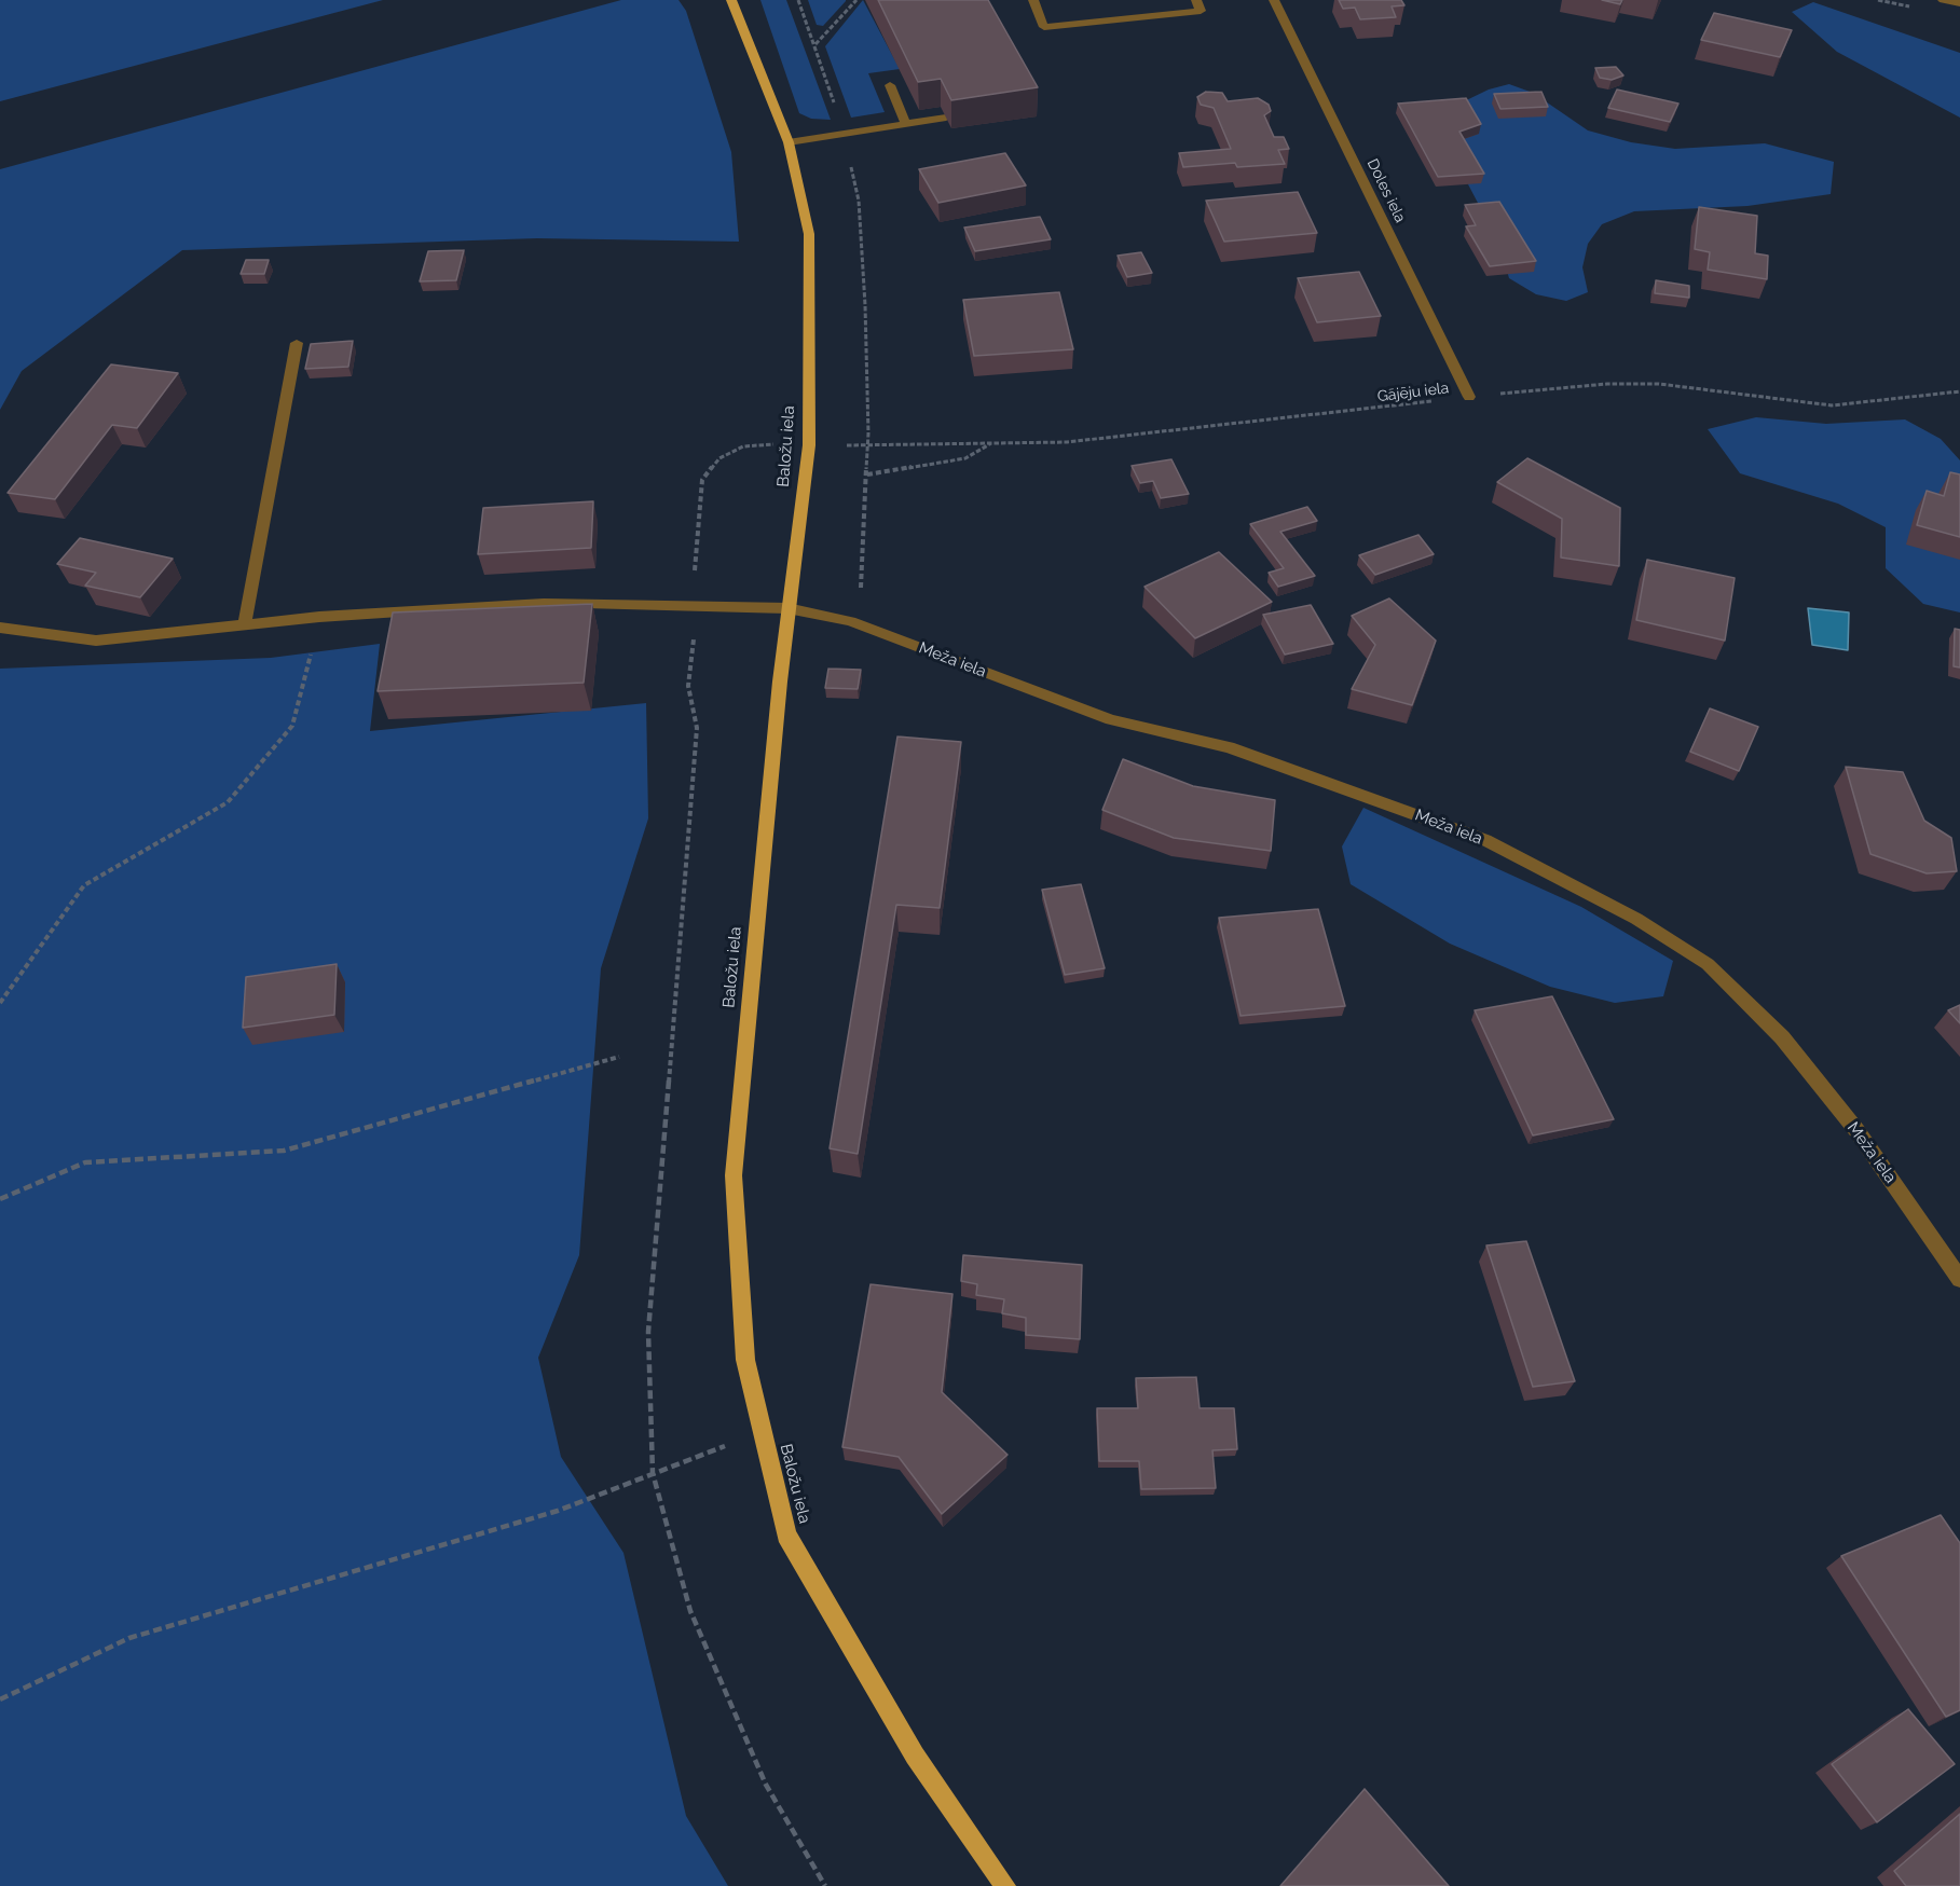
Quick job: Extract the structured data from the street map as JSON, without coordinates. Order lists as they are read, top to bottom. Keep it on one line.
{"streets":{"main road":["Baložu iela"],"street":["Doles iela","Meža iela"],"path":["Gājēju iela"]},"crossings":[["Doles iela","Gājēju iela"],["Baložu iela","Meža iela"]]}
